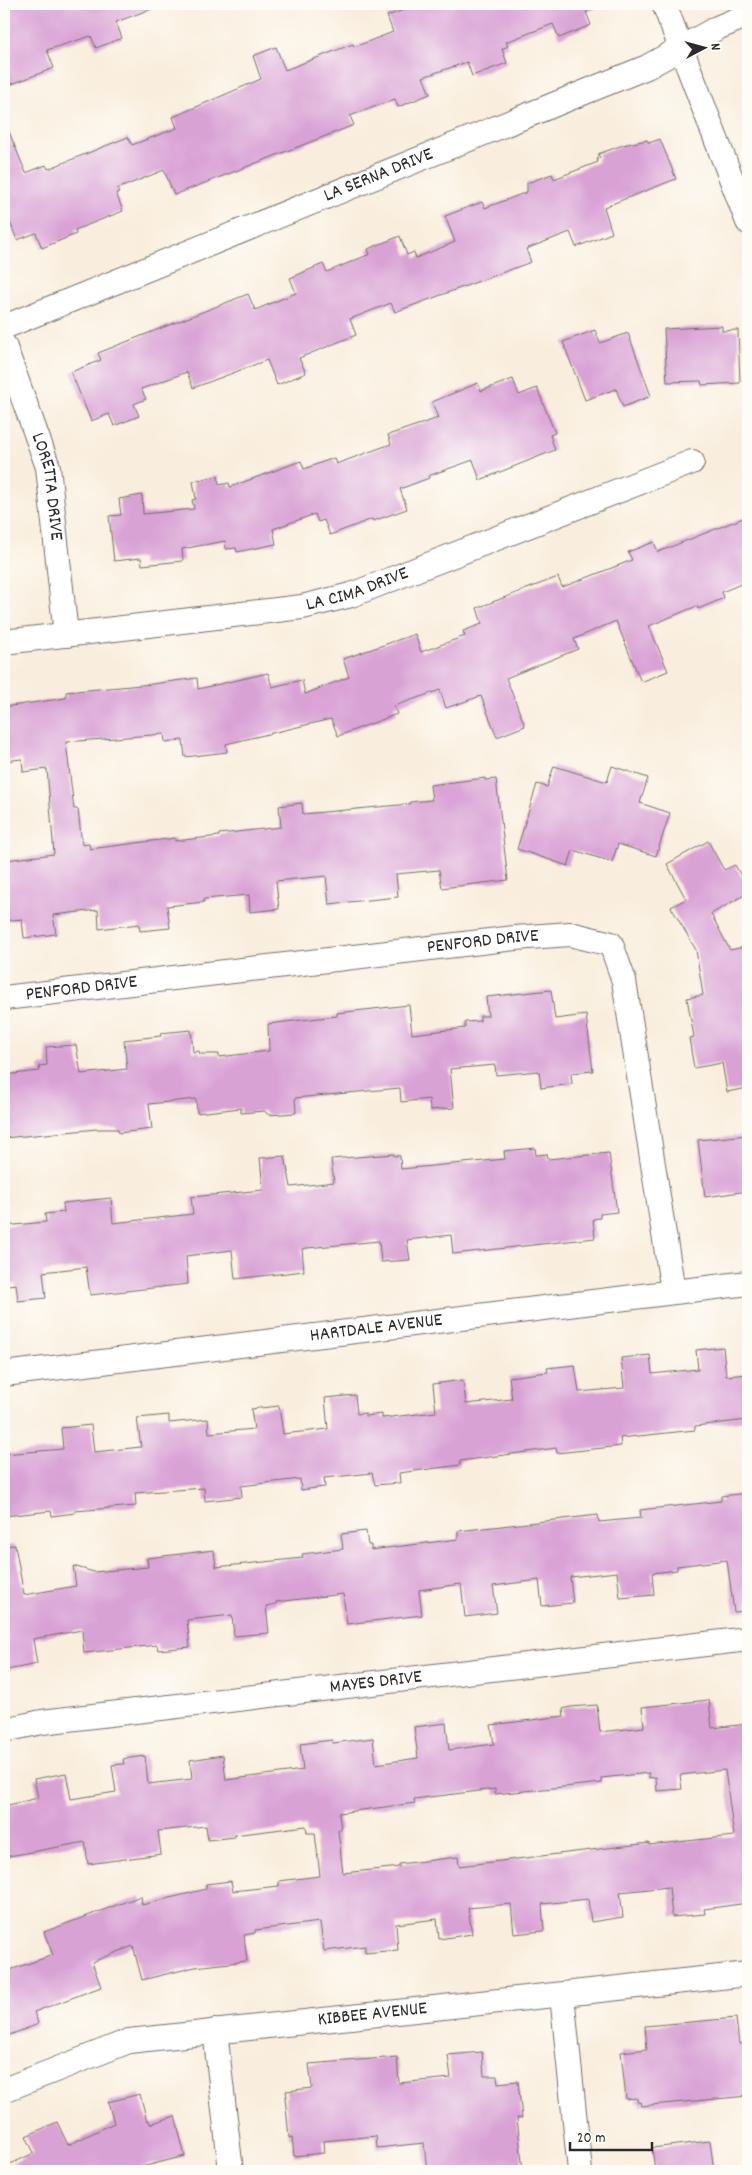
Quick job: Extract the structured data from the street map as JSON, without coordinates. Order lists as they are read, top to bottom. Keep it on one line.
{"streets":{"street":["LA SERNA DRIVE","LORETTA DRIVE","LA CIMA DRIVE","PENFORD DRIVE","HARTDALE AVENUE","MAYES DRIVE","KIBBEE AVENUE"]},"crossings":[["LORETTA DRIVE","LA CIMA DRIVE"],["PENFORD DRIVE","HARTDALE AVENUE"]],"scale_bar":"20 m","north":"right"}
